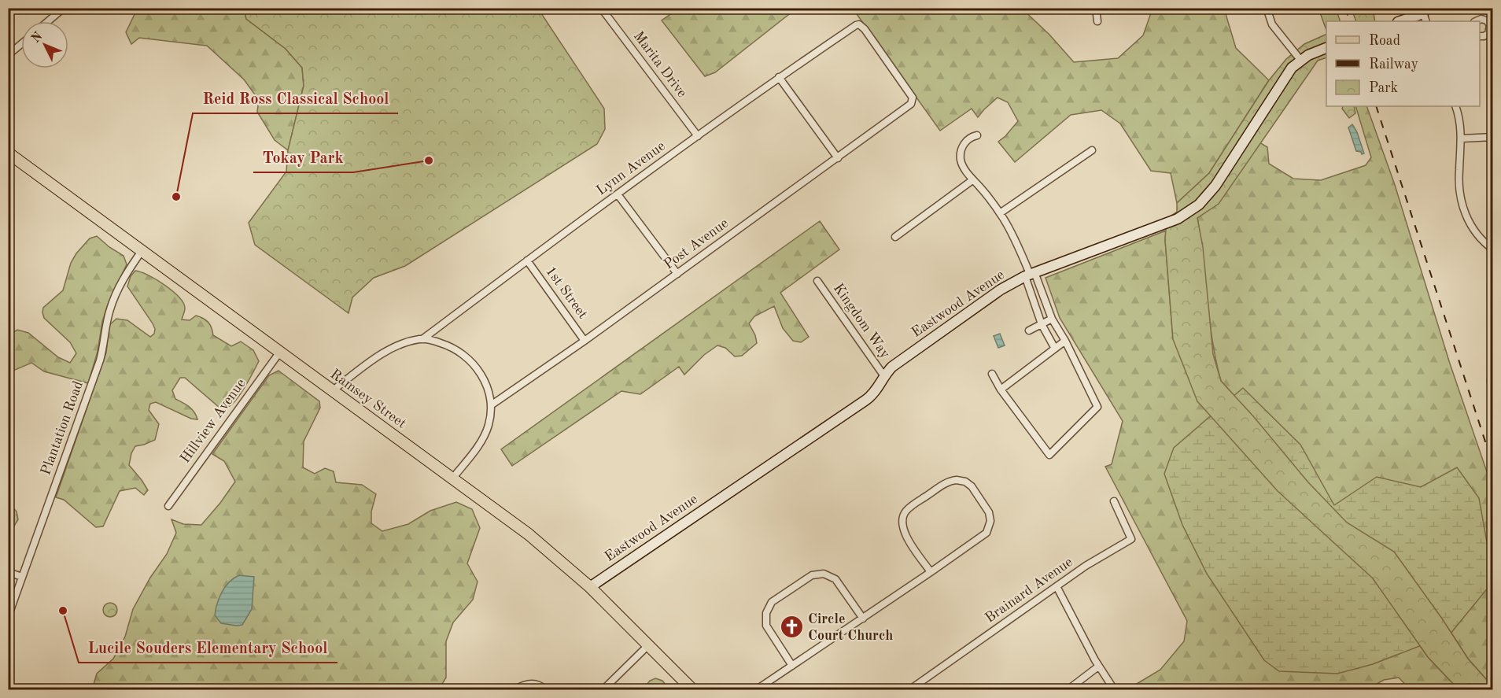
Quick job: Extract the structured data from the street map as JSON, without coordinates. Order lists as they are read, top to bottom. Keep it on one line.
{"streets":{"main road":["Ramsey Street"],"street":["Marita Drive","Lynn Avenue","Post Avenue","1st Street","Eastwood Avenue","Kingdom Way","Hillview Avenue","Plantation Road","Brainard Avenue"]},"crossings":[["Marita Drive","Lynn Avenue"],["Lynn Avenue","Post Avenue"],["Lynn Avenue","1st Street"],["Post Avenue","1st Street"],["Eastwood Avenue","Kingdom Way"],["Eastwood Avenue","Ramsey Street"],["Ramsey Street","Hillview Avenue"],["Ramsey Street","Plantation Road"]],"places":{"other":["Tokay Park","Reid Ross Classical School","Lucile Souders Elementary School"],"church":["Circle Court Church"]},"legend":["Road","Railway","Park"],"north":"top left"}
